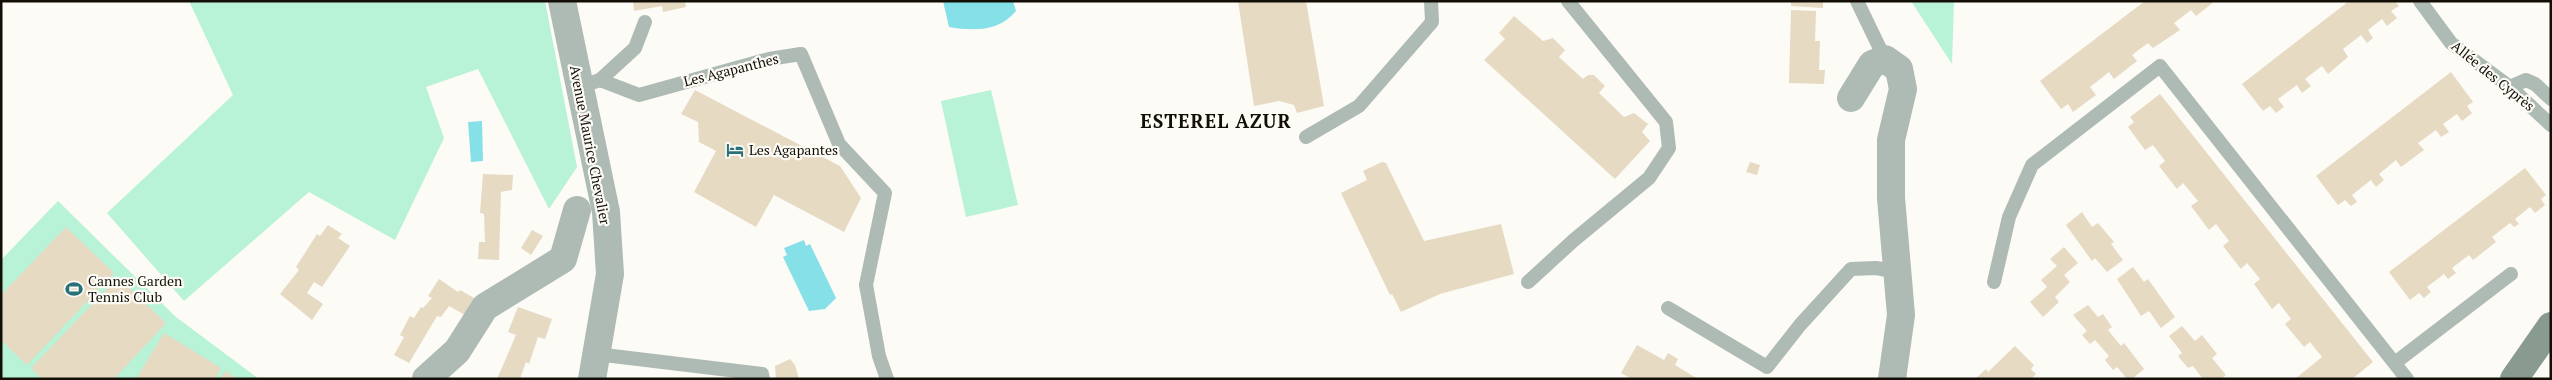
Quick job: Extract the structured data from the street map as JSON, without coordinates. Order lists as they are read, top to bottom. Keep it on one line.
{"streets":{"street":["Avenue Maurice Chevalier"],"lane":["Les Agapanthes","Allée des Cyprès"]},"crossings":[["Les Agapanthes","Avenue Maurice Chevalier"]],"districts":["ESTEREL AZUR"],"places":{"hotel":["Les Agapantes"],"sports":["Cannes Garden Tennis Club"]}}
